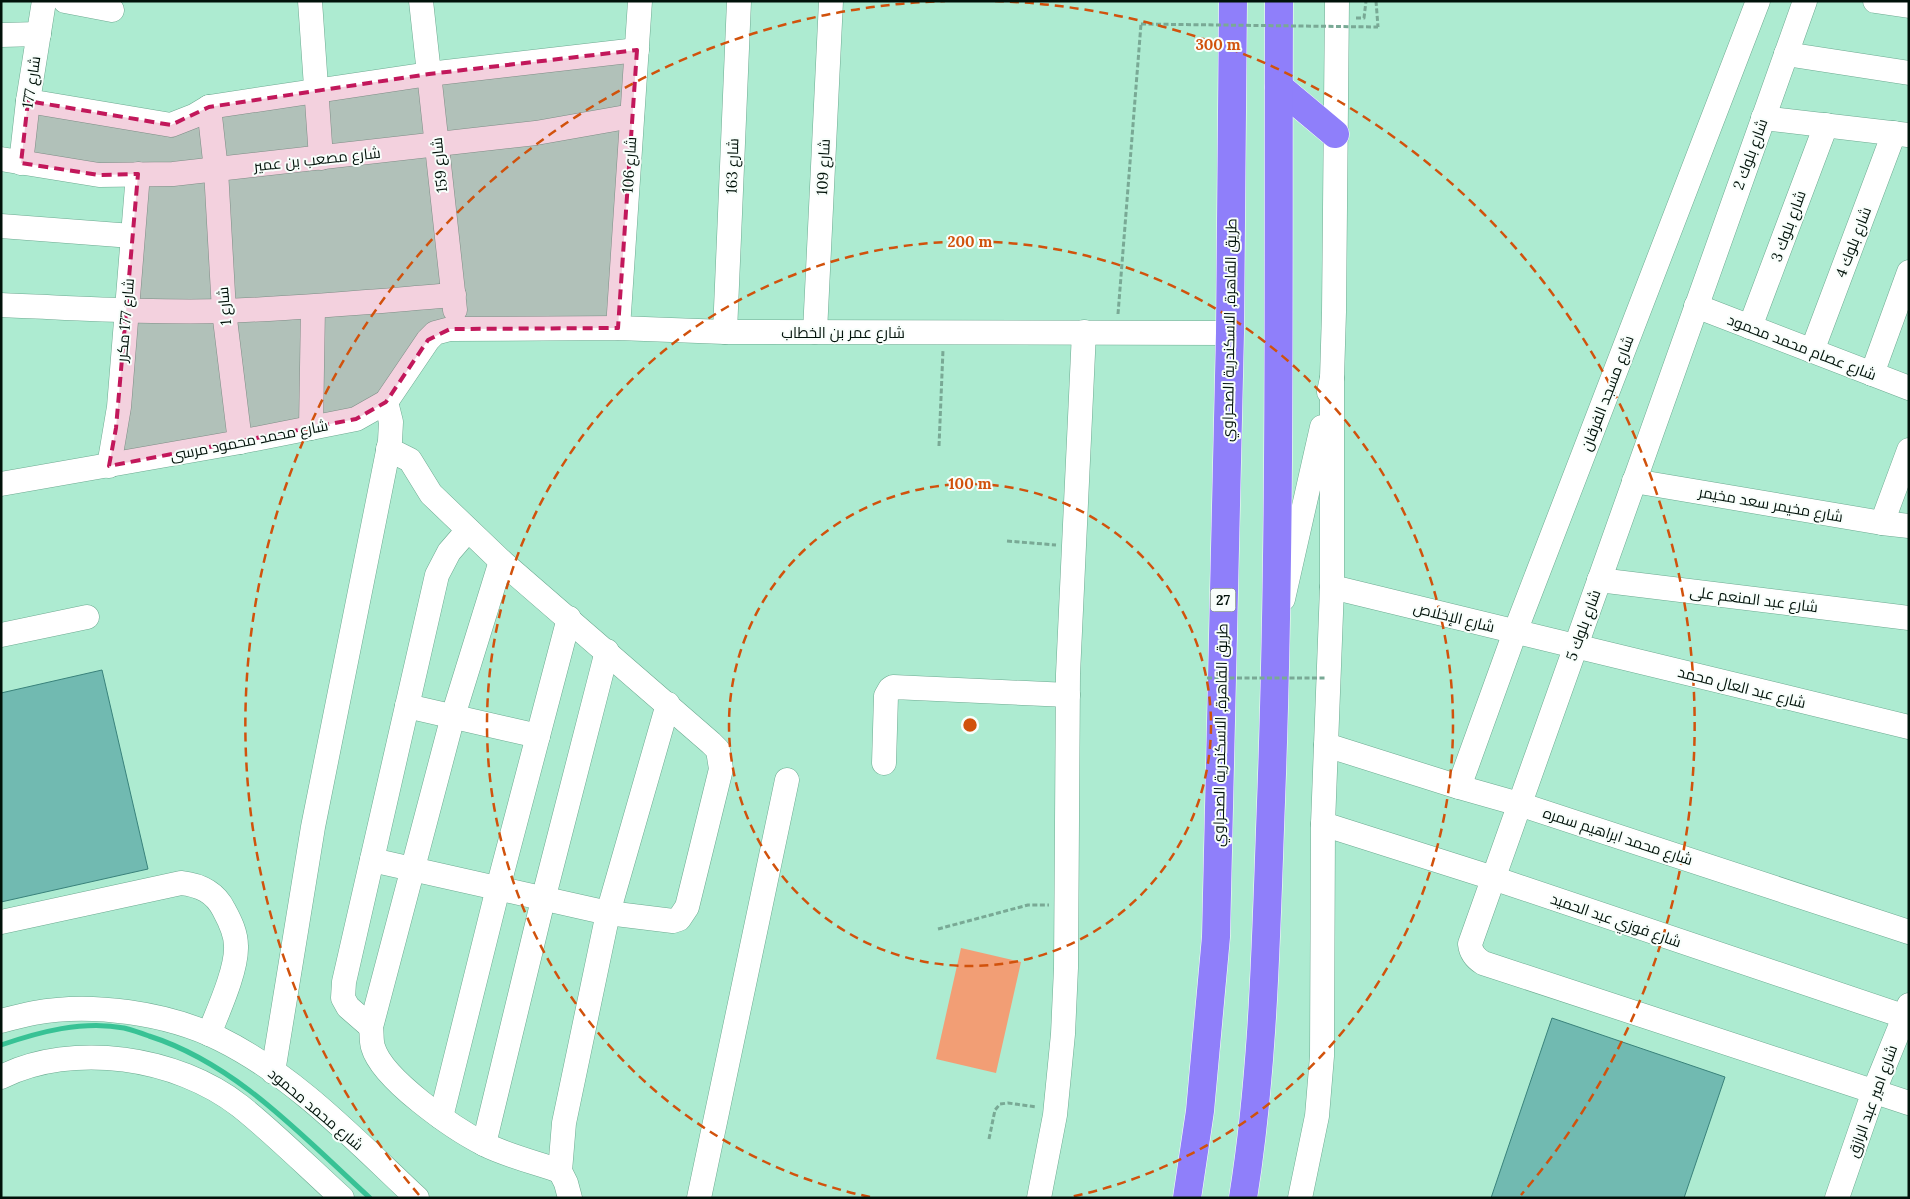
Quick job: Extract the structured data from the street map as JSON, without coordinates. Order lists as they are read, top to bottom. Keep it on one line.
{"streets":{"highway":["طريق القاهرة, الاسكندرية الصحراوي","27"],"street":["شارع 177","شارع بلوك 2","شارع مصعب بن عمير","شارع 159","شارع 106","شارع 163","شارع 109","شارع بلوك 3","شارع بلوك 4","شارع 1","شارع 177 مكرر","شارع عمر بن الخطاب","شارع عصام محمد محمود","شارع مسجد الفرقان","شارع محمد محمود مرسى","شارع مخيمر سعد مخيمر","شارع عبد المنعم على","شارع الإخلاص","شارع بلوك 5","شارع عبد العال محمد","شارع محمد ابراهيم سمره","شارع فوزي عبد الحميد","شارع امير عبد الرازق","شارع محمد محمود"]},"crossings":[["شارع 177","شارع مصعب بن عمير"],["شارع بلوك 2","شارع عصام محمد محمود"],["شارع بلوك 2","شارع بلوك 5"],["شارع مصعب بن عمير","شارع 159"],["شارع مصعب بن عمير","شارع 106"],["شارع مصعب بن عمير","شارع 1"],["شارع مصعب بن عمير","شارع 177 مكرر"],["شارع 159","شارع عمر بن الخطاب"],["شارع 159","شارع محمد محمود مرسى"],["شارع 106","شارع عمر بن الخطاب"],["شارع 163","شارع عمر بن الخطاب"],["شارع 109","شارع عمر بن الخطاب"],["شارع بلوك 3","شارع عصام محمد محمود"],["شارع بلوك 4","شارع عصام محمد محمود"],["شارع 1","شارع محمد محمود مرسى"],["شارع 177 مكرر","شارع محمد محمود مرسى"],["طريق القاهرة, الاسكندرية الصحراوي","شارع عمر بن الخطاب"],["شارع عمر بن الخطاب","شارع محمد محمود مرسى"],["شارع عصام محمد محمود","شارع بلوك 5"],["شارع مسجد الفرقان","شارع الإخلاص"],["شارع مسجد الفرقان","شارع محمد ابراهيم سمره"],["شارع مخيمر سعد مخيمر","شارع بلوك 5"],["شارع عبد المنعم على","شارع بلوك 5"],["شارع الإخلاص","شارع بلوك 5"],["شارع الإخلاص","شارع عبد العال محمد"],["شارع بلوك 5","شارع عبد العال محمد"],["شارع بلوك 5","شارع محمد ابراهيم سمره"],["شارع بلوك 5","شارع فوزي عبد الحميد"],["شارع بلوك 5","شارع امير عبد الرازق"],["شارع فوزي عبد الحميد","شارع امير عبد الرازق"]],"rings":["300 m","200 m","100 m"]}
